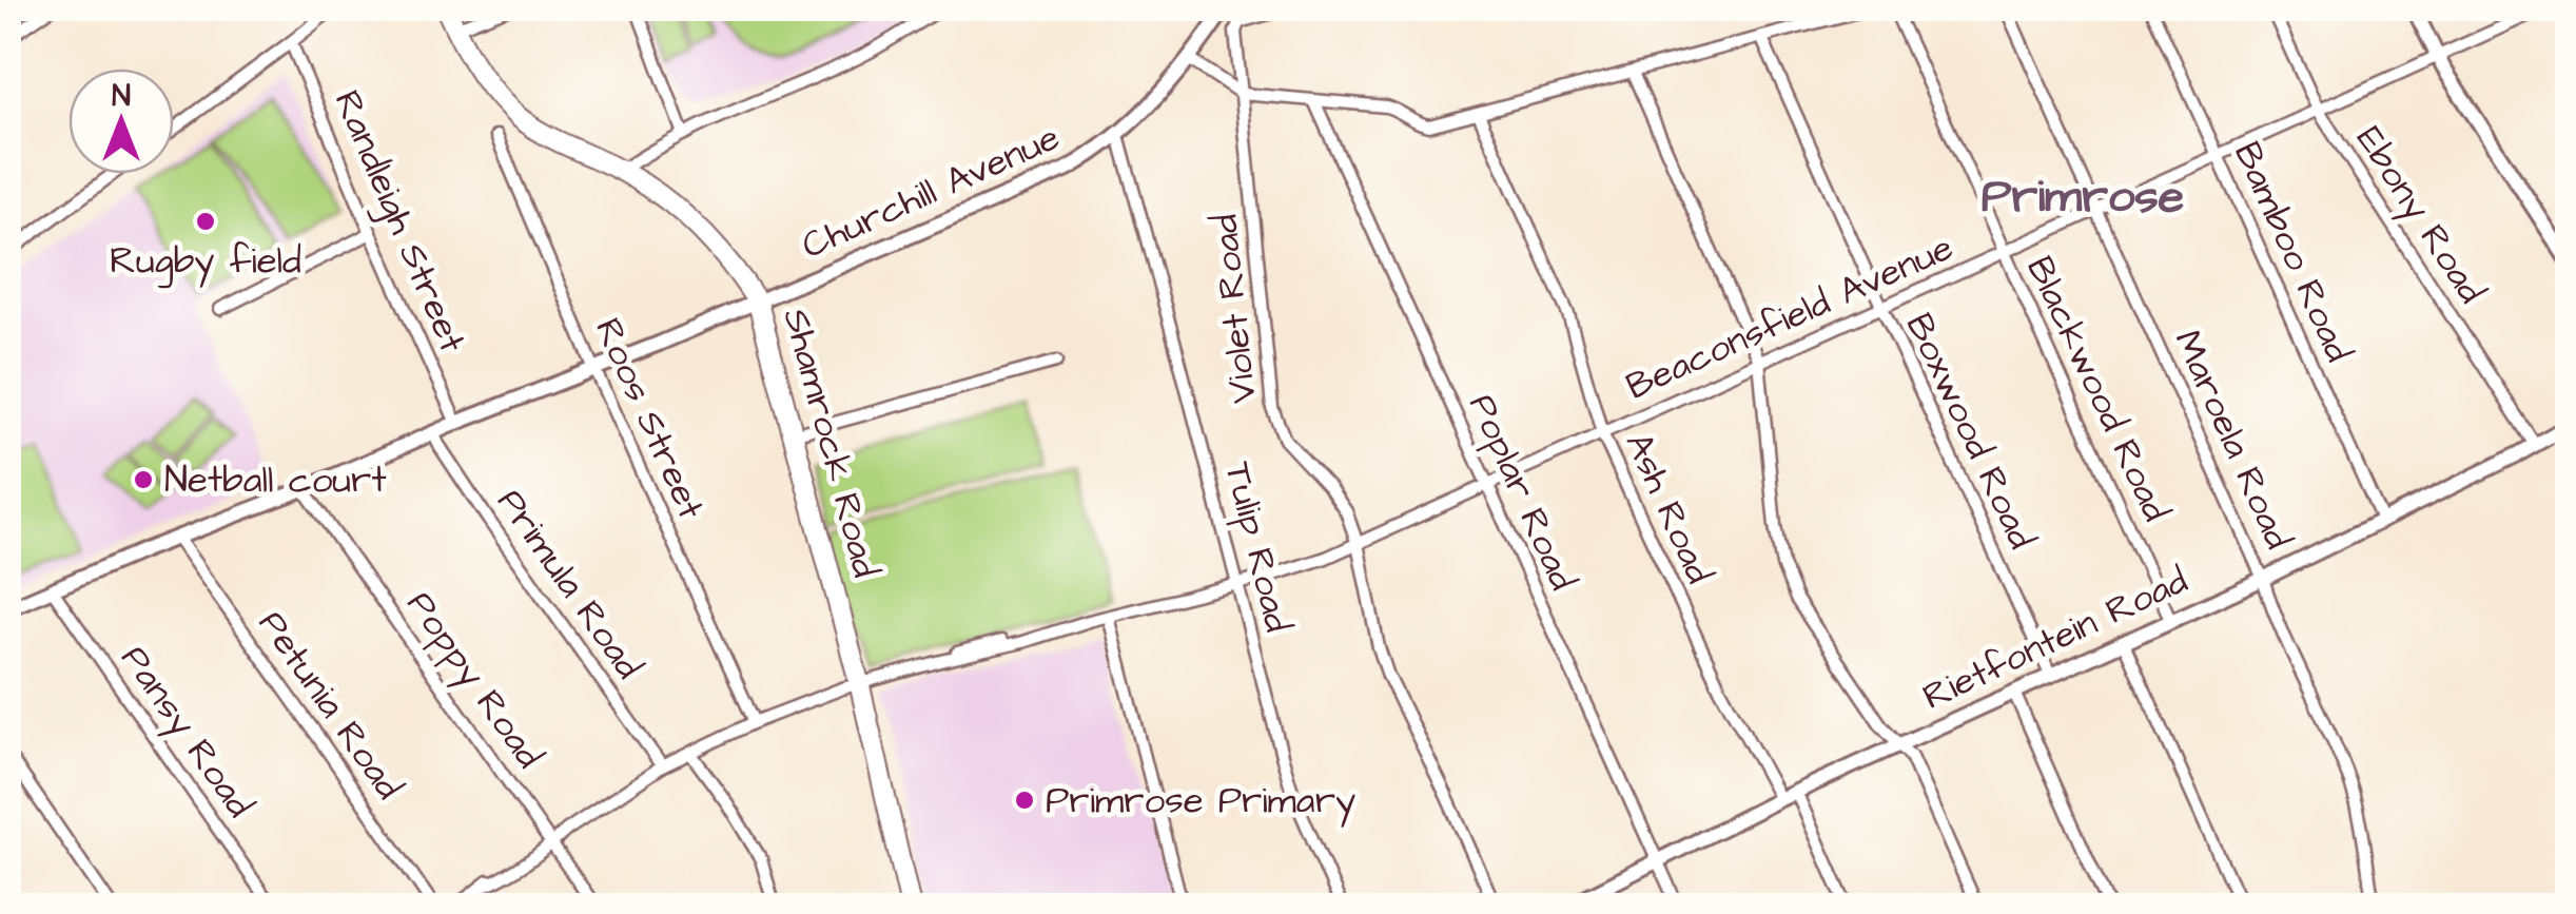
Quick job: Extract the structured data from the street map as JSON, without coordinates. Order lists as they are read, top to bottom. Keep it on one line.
{"streets":{"main road":["Shamrock Road"],"street":["Churchill Avenue","Ebony Road","Randleigh Street","Bamboo Road","Violet Road","Beaconsfield Avenue","Blackwood Road","Roos Street","Boxwood Road","Maroela Road","Poplar Road","Ash Road","Tulip Road","Primula Road","Rietfontein Road","Poppy Road","Petunia Road","Pansy Road"]},"crossings":[["Churchill Avenue","Randleigh Street"],["Churchill Avenue","Roos Street"],["Churchill Avenue","Shamrock Road"],["Churchill Avenue","Tulip Road"],["Churchill Avenue","Primula Road"],["Churchill Avenue","Poppy Road"],["Churchill Avenue","Petunia Road"],["Churchill Avenue","Pansy Road"],["Ebony Road","Beaconsfield Avenue"],["Ebony Road","Rietfontein Road"],["Bamboo Road","Beaconsfield Avenue"],["Bamboo Road","Rietfontein Road"],["Violet Road","Beaconsfield Avenue"],["Beaconsfield Avenue","Blackwood Road"],["Beaconsfield Avenue","Roos Street"],["Beaconsfield Avenue","Boxwood Road"],["Beaconsfield Avenue","Maroela Road"],["Beaconsfield Avenue","Shamrock Road"],["Beaconsfield Avenue","Poplar Road"],["Beaconsfield Avenue","Ash Road"],["Beaconsfield Avenue","Tulip Road"],["Beaconsfield Avenue","Primula Road"],["Beaconsfield Avenue","Poppy Road"],["Blackwood Road","Rietfontein Road"],["Boxwood Road","Rietfontein Road"],["Maroela Road","Rietfontein Road"],["Poplar Road","Rietfontein Road"],["Ash Road","Rietfontein Road"]],"districts":["Primrose"],"places":["Rugby field","Netball court","Primrose Primary"],"north":"top"}
